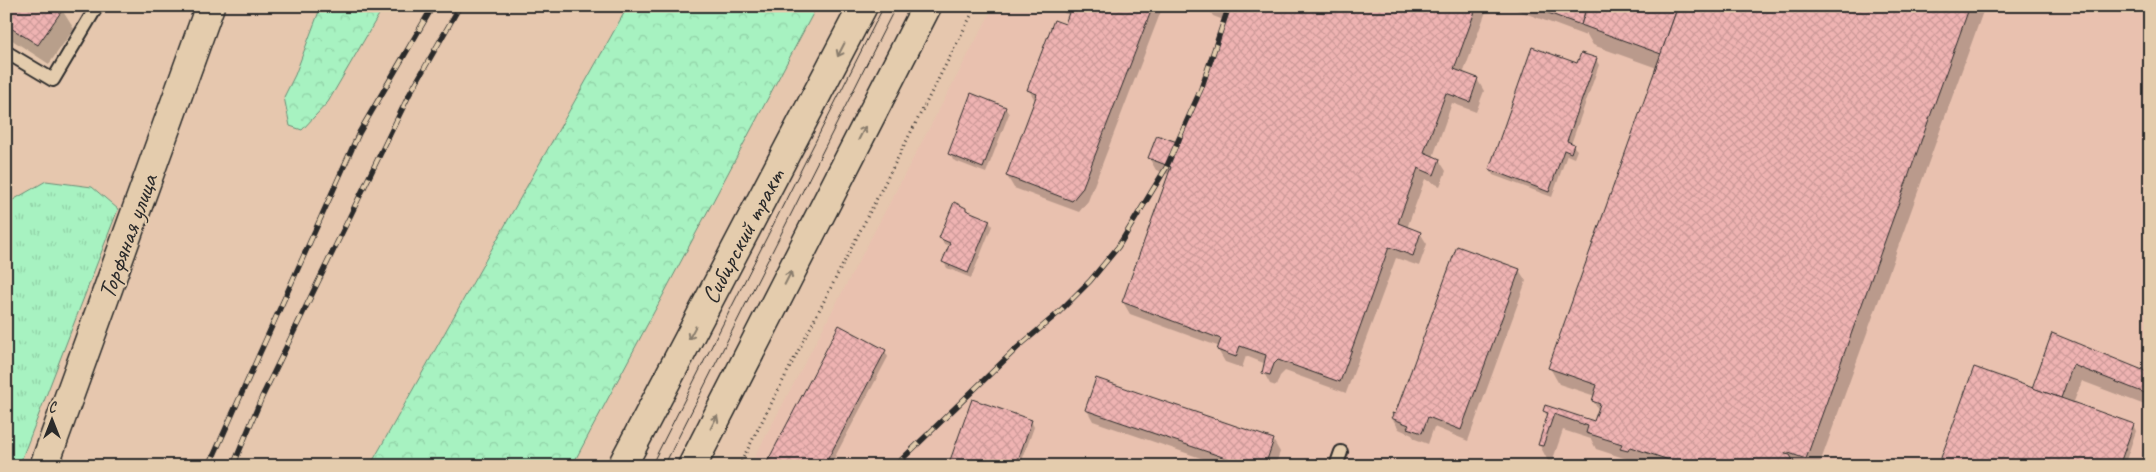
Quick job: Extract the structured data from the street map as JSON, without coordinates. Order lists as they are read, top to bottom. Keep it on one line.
{"streets":{"main road":["Торфяная улица","Сибирский тракт"]},"north":"top"}
